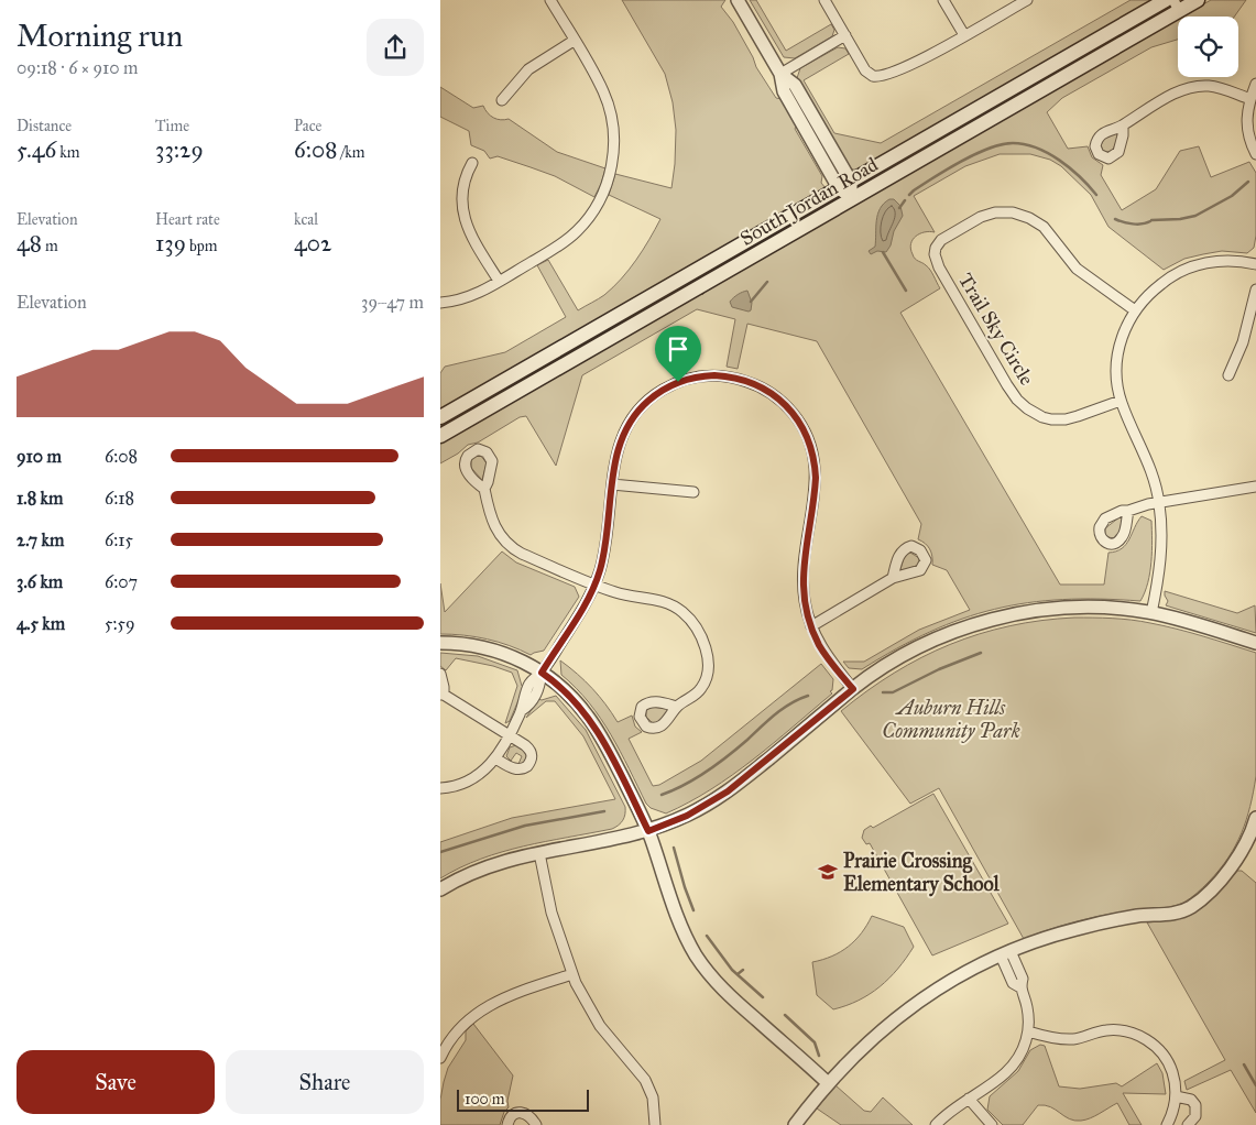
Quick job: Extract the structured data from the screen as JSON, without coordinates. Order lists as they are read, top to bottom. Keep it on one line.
{"streets":{"main road":["South Jordan Road"],"street":["Trail Sky Circle"]},"parks":["Auburn Hills Community Park"],"places":{"school or university":["Prairie Crossing Elementary School"]},"scale_bar":"100 m","page":{"heading":["Morning run","09:18 · 6 × 910 m"],"stats":[["Distance","5.46 km"],["Time","33:29"],["Pace","6:08 /km"],["Elevation","48 m"],["Heart rate","139 bpm"],["kcal","402"]],"chart":["Elevation","39–47 m"],"list":[{"name":"910 m","note":"6:08"},{"name":"1.8 km","note":"6:18"},{"name":"2.7 km","note":"6:15"},{"name":"3.6 km","note":"6:07"},{"name":"4.5 km","note":"5:59"}],"buttons":["Save","Share"],"scale":"100 m"}}
